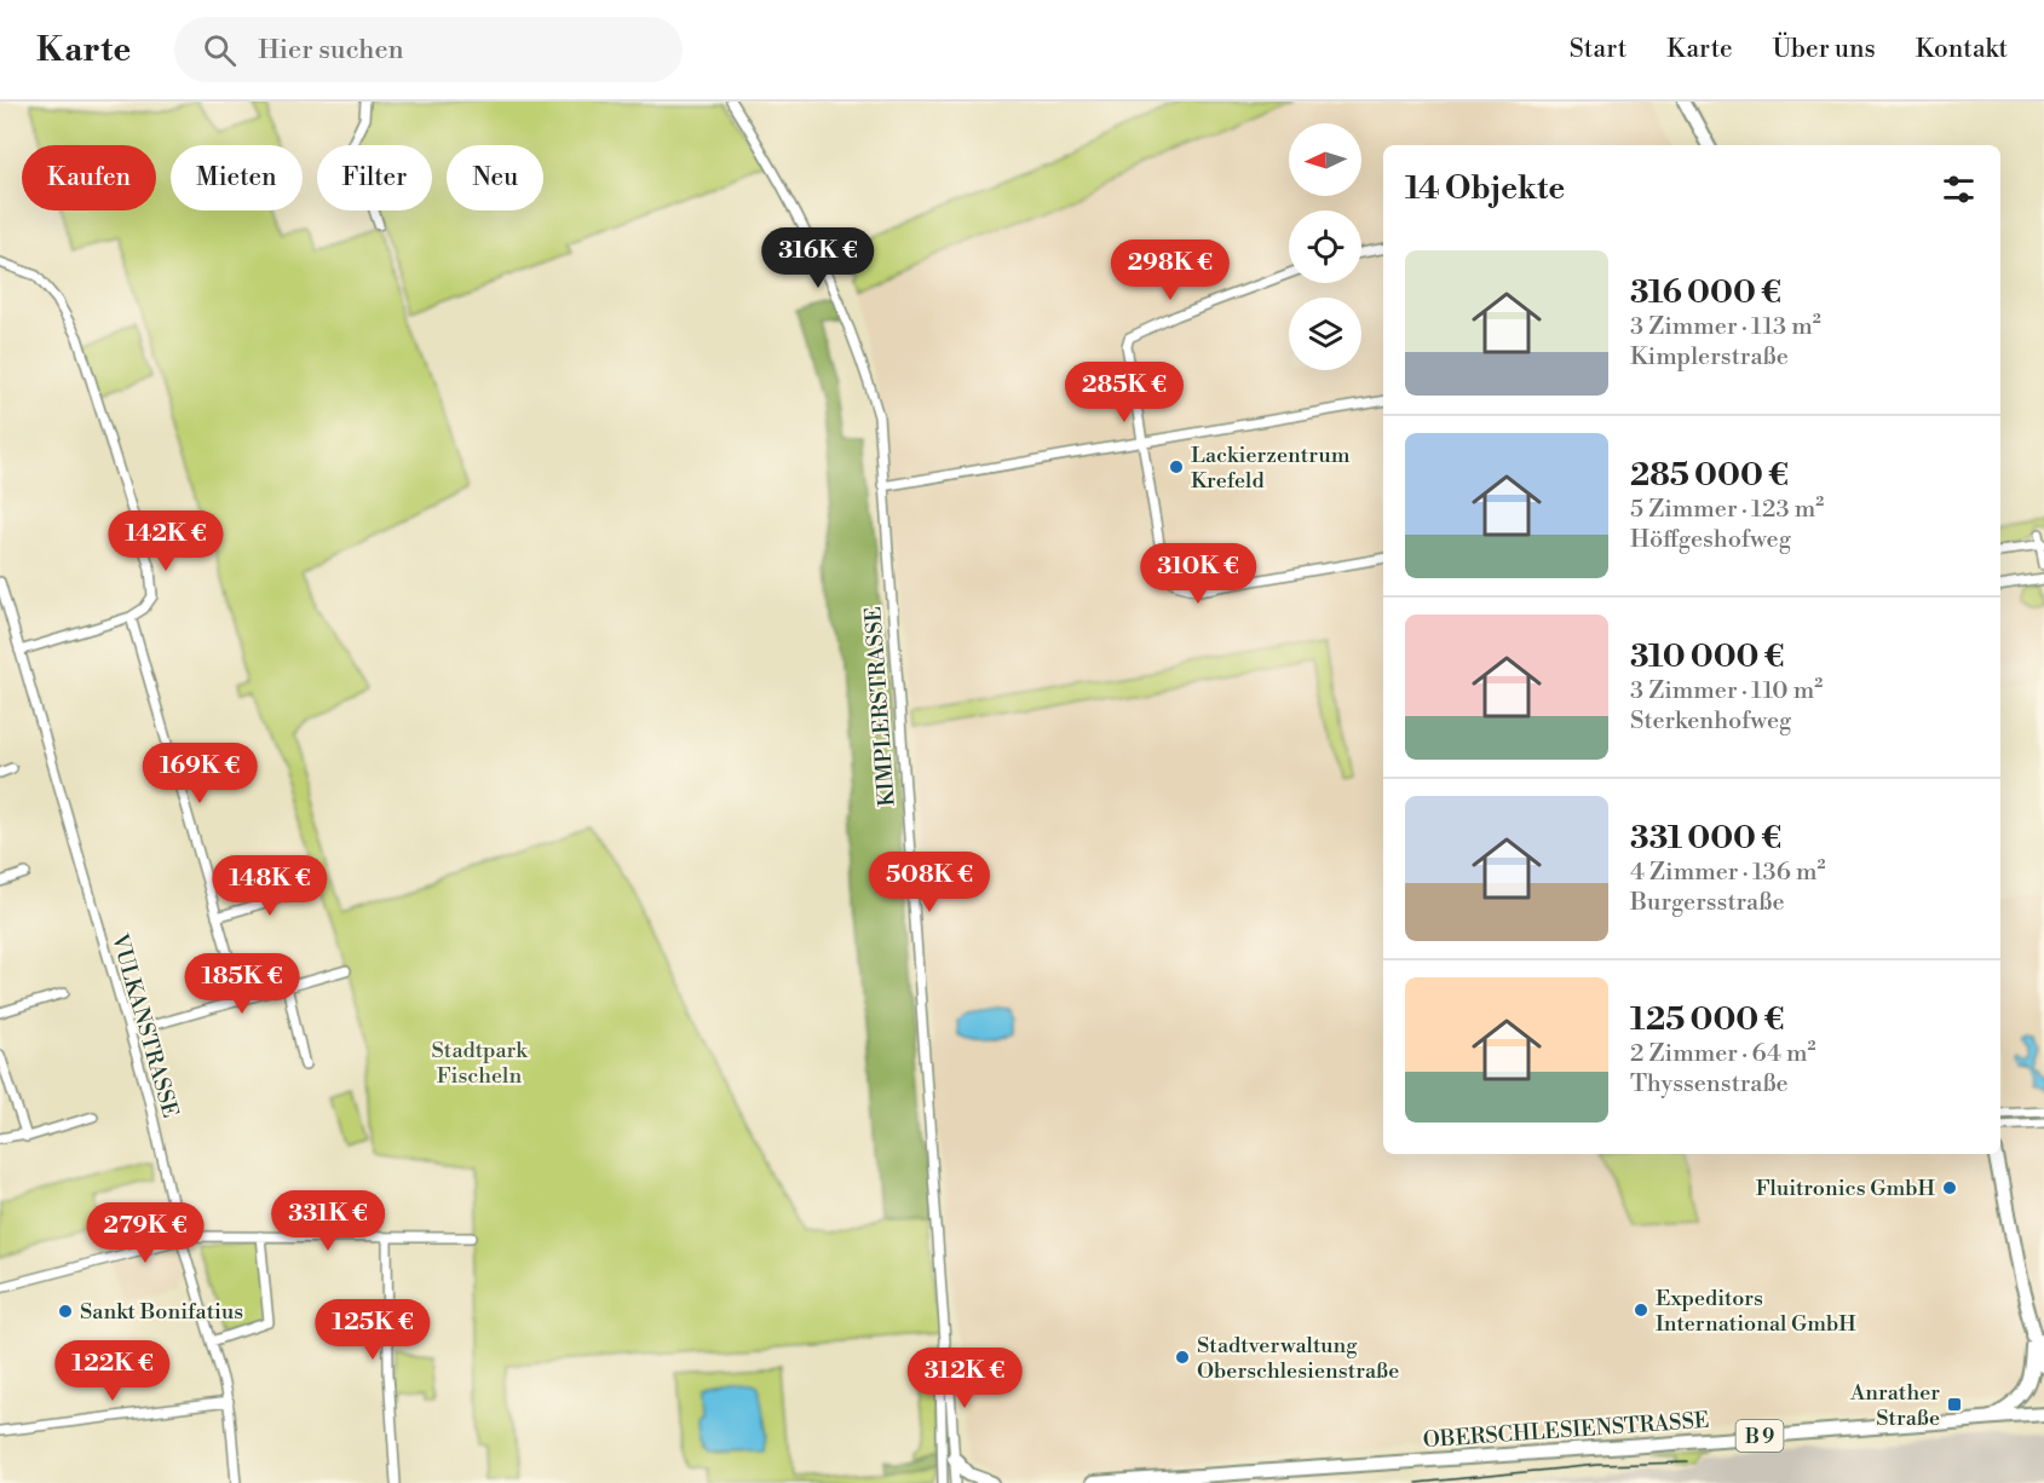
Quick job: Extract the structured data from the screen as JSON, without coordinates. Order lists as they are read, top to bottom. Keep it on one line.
{"streets":{"main road":["OBERSCHLESIENSTRASSE","B 9"],"street":["KIMPLERSTRASSE","VULKANSTRASSE"]},"parks":["Stadtpark Fischeln"],"places":{"other":["Lackierzentrum Krefeld","Fluitronics GmbH","Expeditors International GmbH","Sankt Bonifatius","Stadtverwaltung Oberschlesienstraße"],"transit":["Anrather Straße"]},"north":"left","page":{"header":"Karte","search":"Hier suchen","nav":["Start","Karte","Über uns","Kontakt"],"chip":["Kaufen","Mieten","Filter","Neu"],"heading":"14 Objekte","price":["316K €","298K €","285K €","142K €","310K €","169K €","508K €","148K €","185K €","331K €","279K €","125K €","122K €","312K €"],"list":[{"name":"316 000 €","note":"3 Zimmer · 113 m² · Kimplerstraße"},{"name":"285 000 €","note":"5 Zimmer · 123 m² · Höffgeshofweg"},{"name":"310 000 €","note":"3 Zimmer · 110 m² · Sterkenhofweg"},{"name":"331 000 €","note":"4 Zimmer · 136 m² · Burgersstraße"},{"name":"125 000 €","note":"2 Zimmer · 64 m² · Thyssenstraße"}]}}
